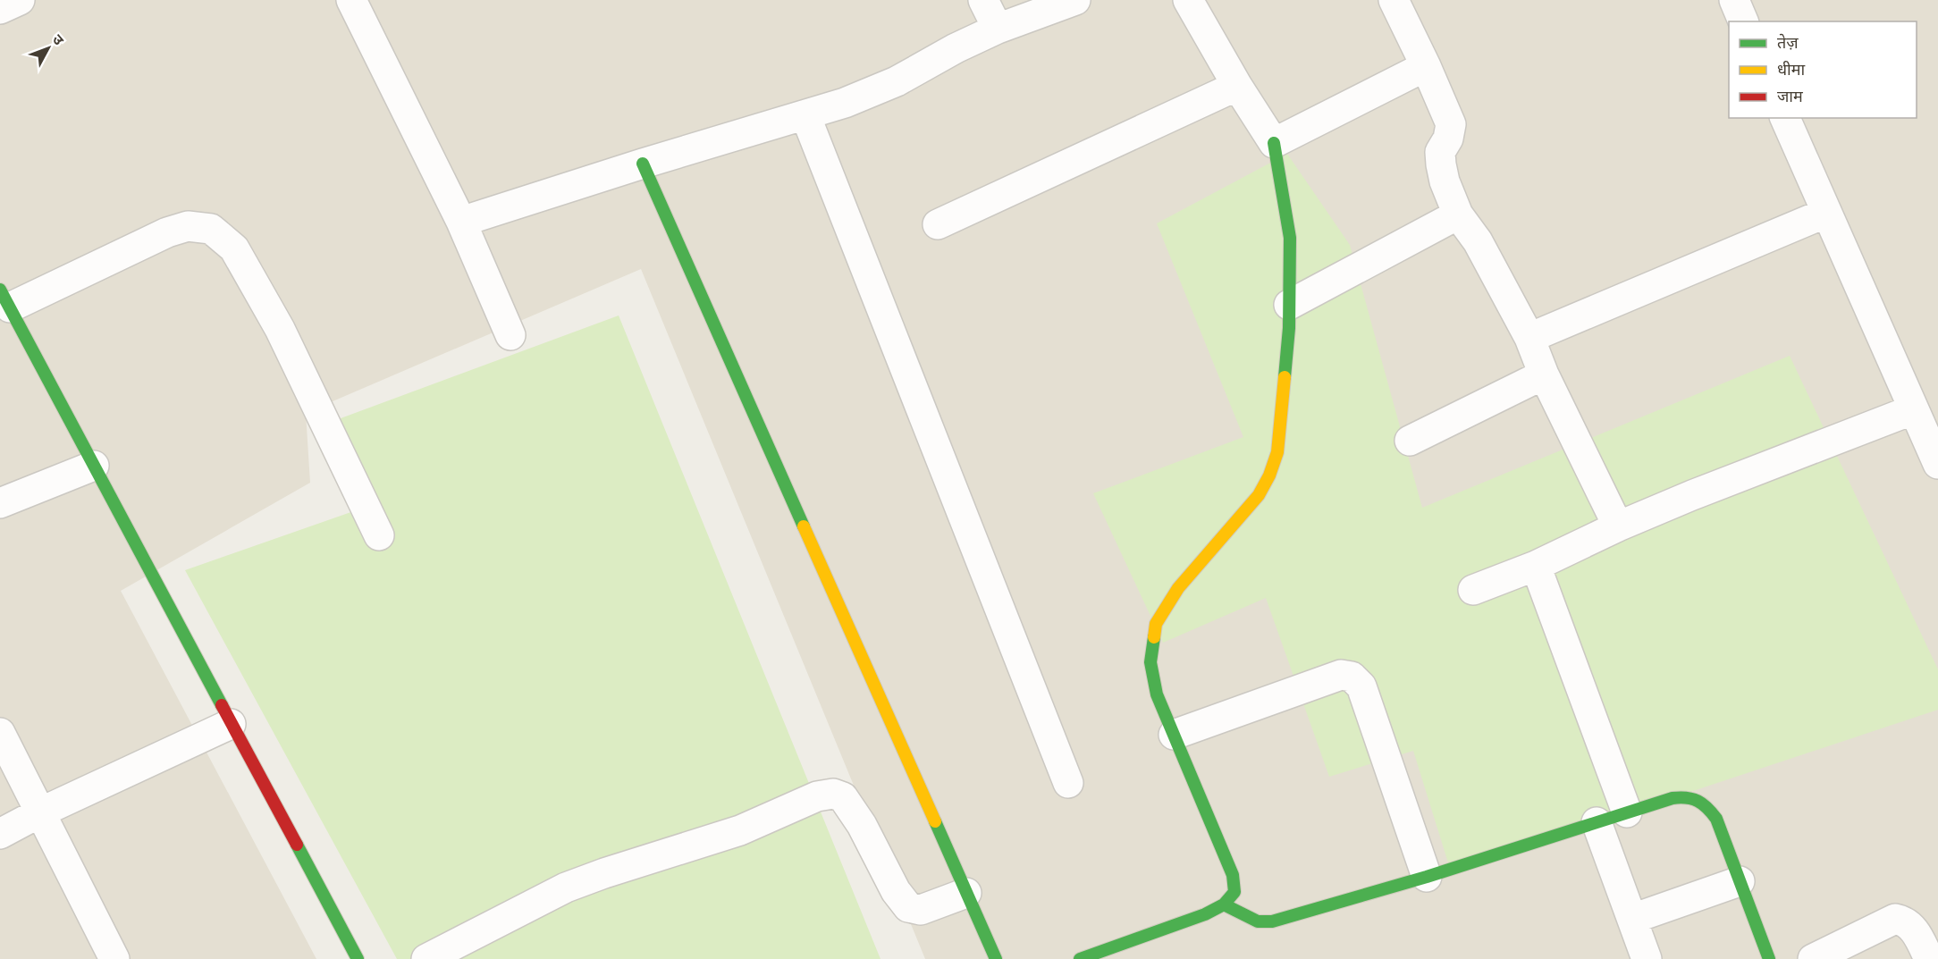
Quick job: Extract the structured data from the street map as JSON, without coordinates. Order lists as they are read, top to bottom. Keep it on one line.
{"legend":["तेज़","धीमा","जाम"],"north":"top right"}
